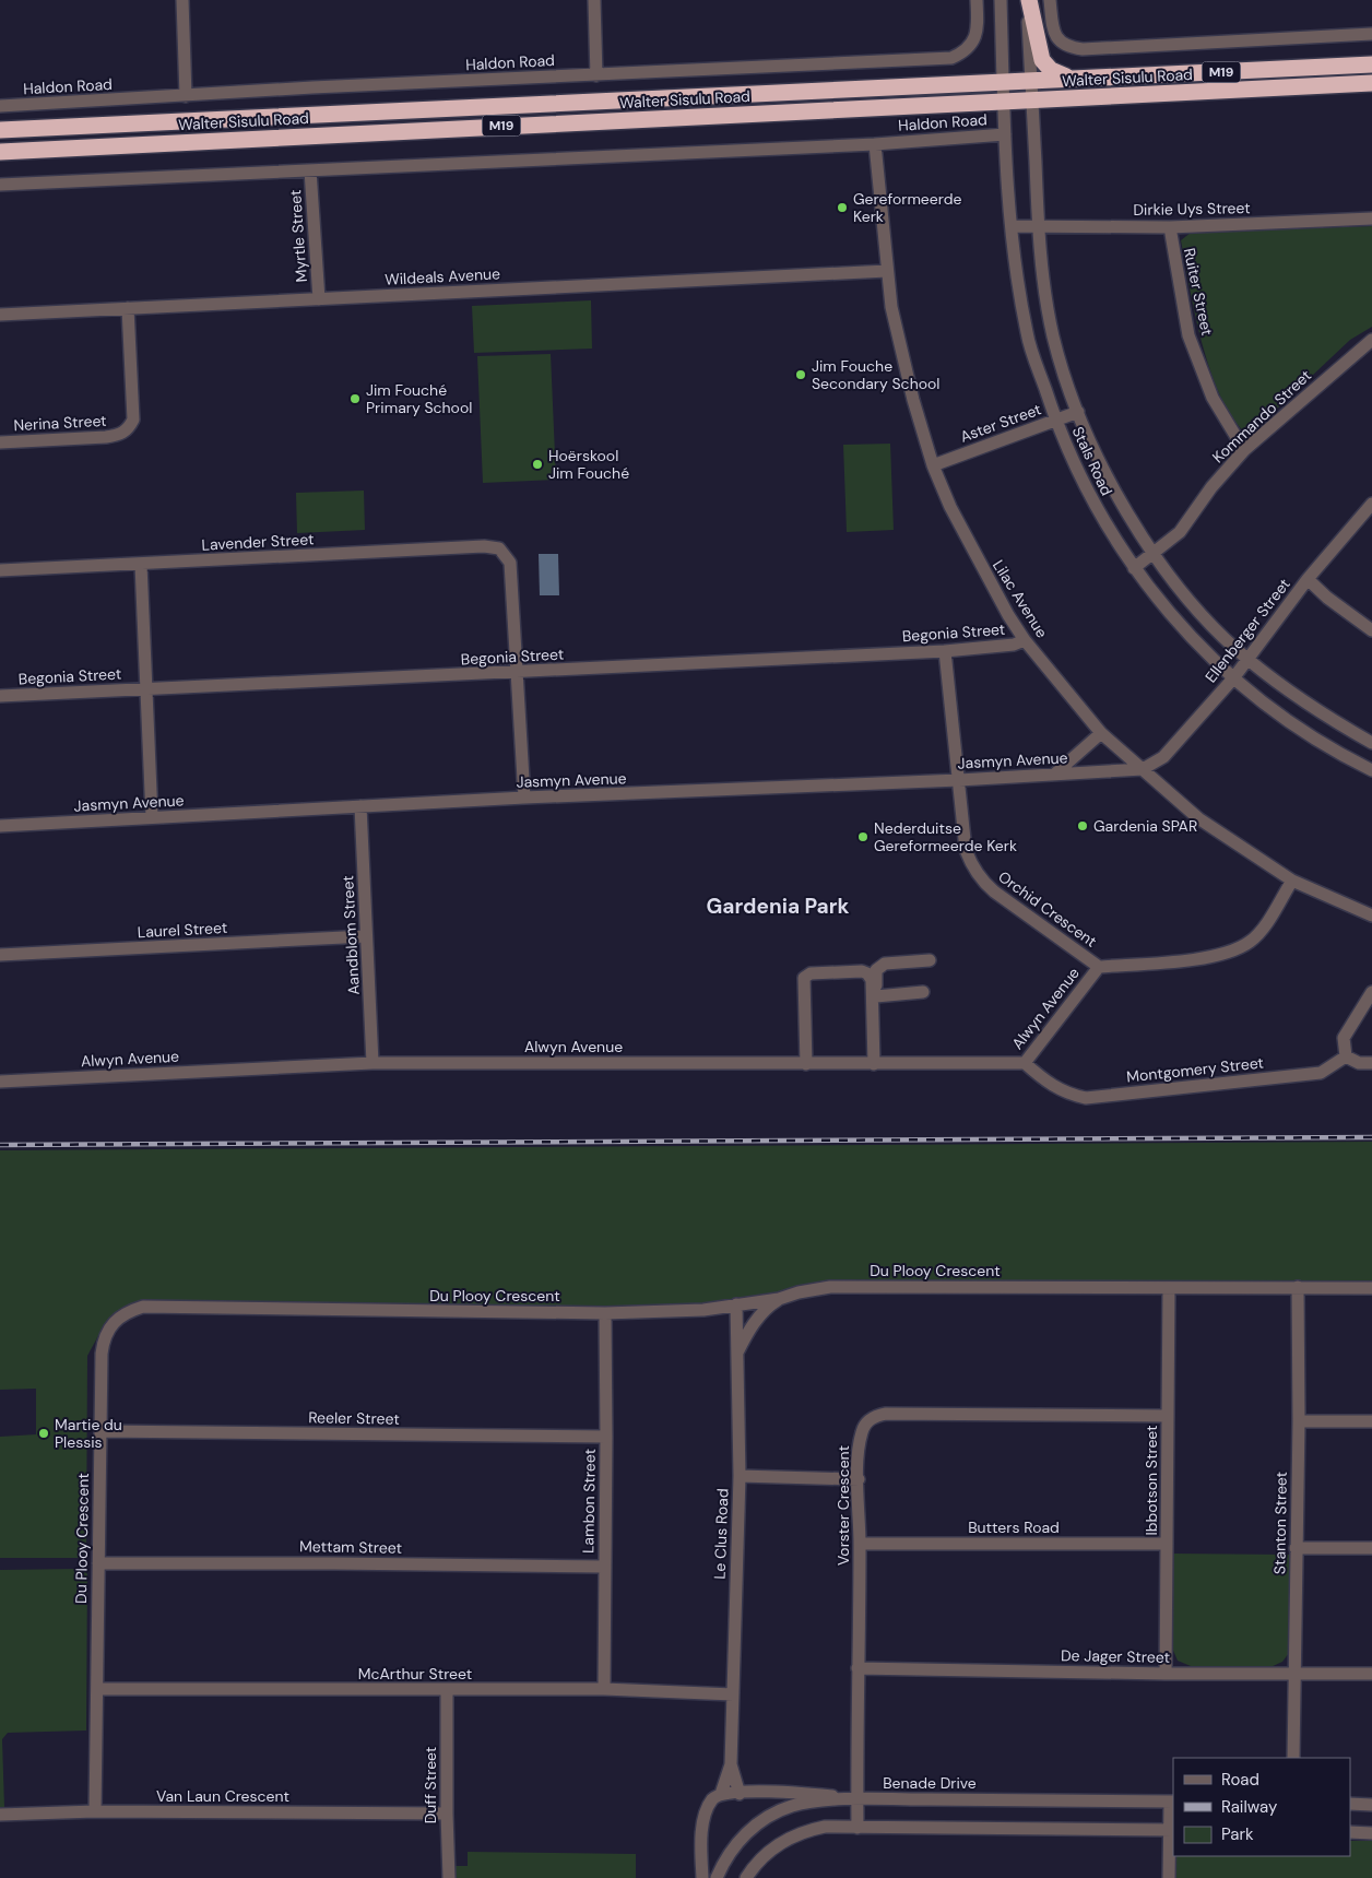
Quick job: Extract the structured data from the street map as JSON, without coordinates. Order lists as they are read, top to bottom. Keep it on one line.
{"streets":{"highway":["M19","Walter Sisulu Road"],"street":["Haldon Road","Dirkie Uys Street","Myrtle Street","Wildeals Avenue","Ruiter Street","Kommando Street","Nerina Street","Aster Street","Stals Road","Lavender Street","Lilac Avenue","Ellenberger Street","Begonia Street","Jasmyn Avenue","Orchid Crescent","Laurel Street","Aandblom Street","Alwyn Avenue","Montgomery Street","Du Plooy Crescent","Reeler Street","Ibbotson Street","Lambon Street","Vorster Crescent","Stanton Street","Butters Road","Le Clus Road","Mettam Street","De Jager Street","McArthur Street","Benade Drive","Duff Street","Van Laun Crescent"]},"crossings":[["Haldon Road","Myrtle Street"],["Haldon Road","Stals Road"],["Haldon Road","Lilac Avenue"],["Walter Sisulu Road","Stals Road"],["Dirkie Uys Street","Ruiter Street"],["Dirkie Uys Street","Stals Road"],["Myrtle Street","Wildeals Avenue"],["Wildeals Avenue","Nerina Street"],["Wildeals Avenue","Lilac Avenue"],["Ruiter Street","Kommando Street"],["Kommando Street","Stals Road"],["Aster Street","Stals Road"],["Aster Street","Lilac Avenue"],["Stals Road","Ellenberger Street"],["Lavender Street","Begonia Street"],["Lilac Avenue","Ellenberger Street"],["Lilac Avenue","Begonia Street"],["Lilac Avenue","Jasmyn Avenue"],["Lilac Avenue","Orchid Crescent"],["Ellenberger Street","Jasmyn Avenue"],["Begonia Street","Orchid Crescent"],["Jasmyn Avenue","Orchid Crescent"],["Jasmyn Avenue","Aandblom Street"],["Orchid Crescent","Alwyn Avenue"],["Laurel Street","Aandblom Street"],["Aandblom Street","Alwyn Avenue"],["Alwyn Avenue","Montgomery Street"],["Du Plooy Crescent","Reeler Street"],["Du Plooy Crescent","Ibbotson Street"],["Du Plooy Crescent","Lambon Street"],["Du Plooy Crescent","Stanton Street"],["Du Plooy Crescent","Le Clus Road"],["Du Plooy Crescent","Mettam Street"],["Du Plooy Crescent","McArthur Street"],["Du Plooy Crescent","Van Laun Crescent"],["Reeler Street","Lambon Street"],["Ibbotson Street","Vorster Crescent"],["Ibbotson Street","Butters Road"],["Ibbotson Street","De Jager Street"],["Lambon Street","Mettam Street"],["Lambon Street","McArthur Street"],["Vorster Crescent","Butters Road"],["Vorster Crescent","De Jager Street"],["Vorster Crescent","Benade Drive"],["Stanton Street","De Jager Street"],["Le Clus Road","McArthur Street"],["McArthur Street","Duff Street"],["Duff Street","Van Laun Crescent"]],"districts":["Gardenia Park"],"places":["Gereformeerde Kerk","Jim Fouche Secondary School","Jim Fouché Primary School","Hoërskool Jim Fouché","Gardenia SPAR","Nederduitse Gereformeerde Kerk","Martie du Plessis"],"legend":["Road","Railway","Park"]}
